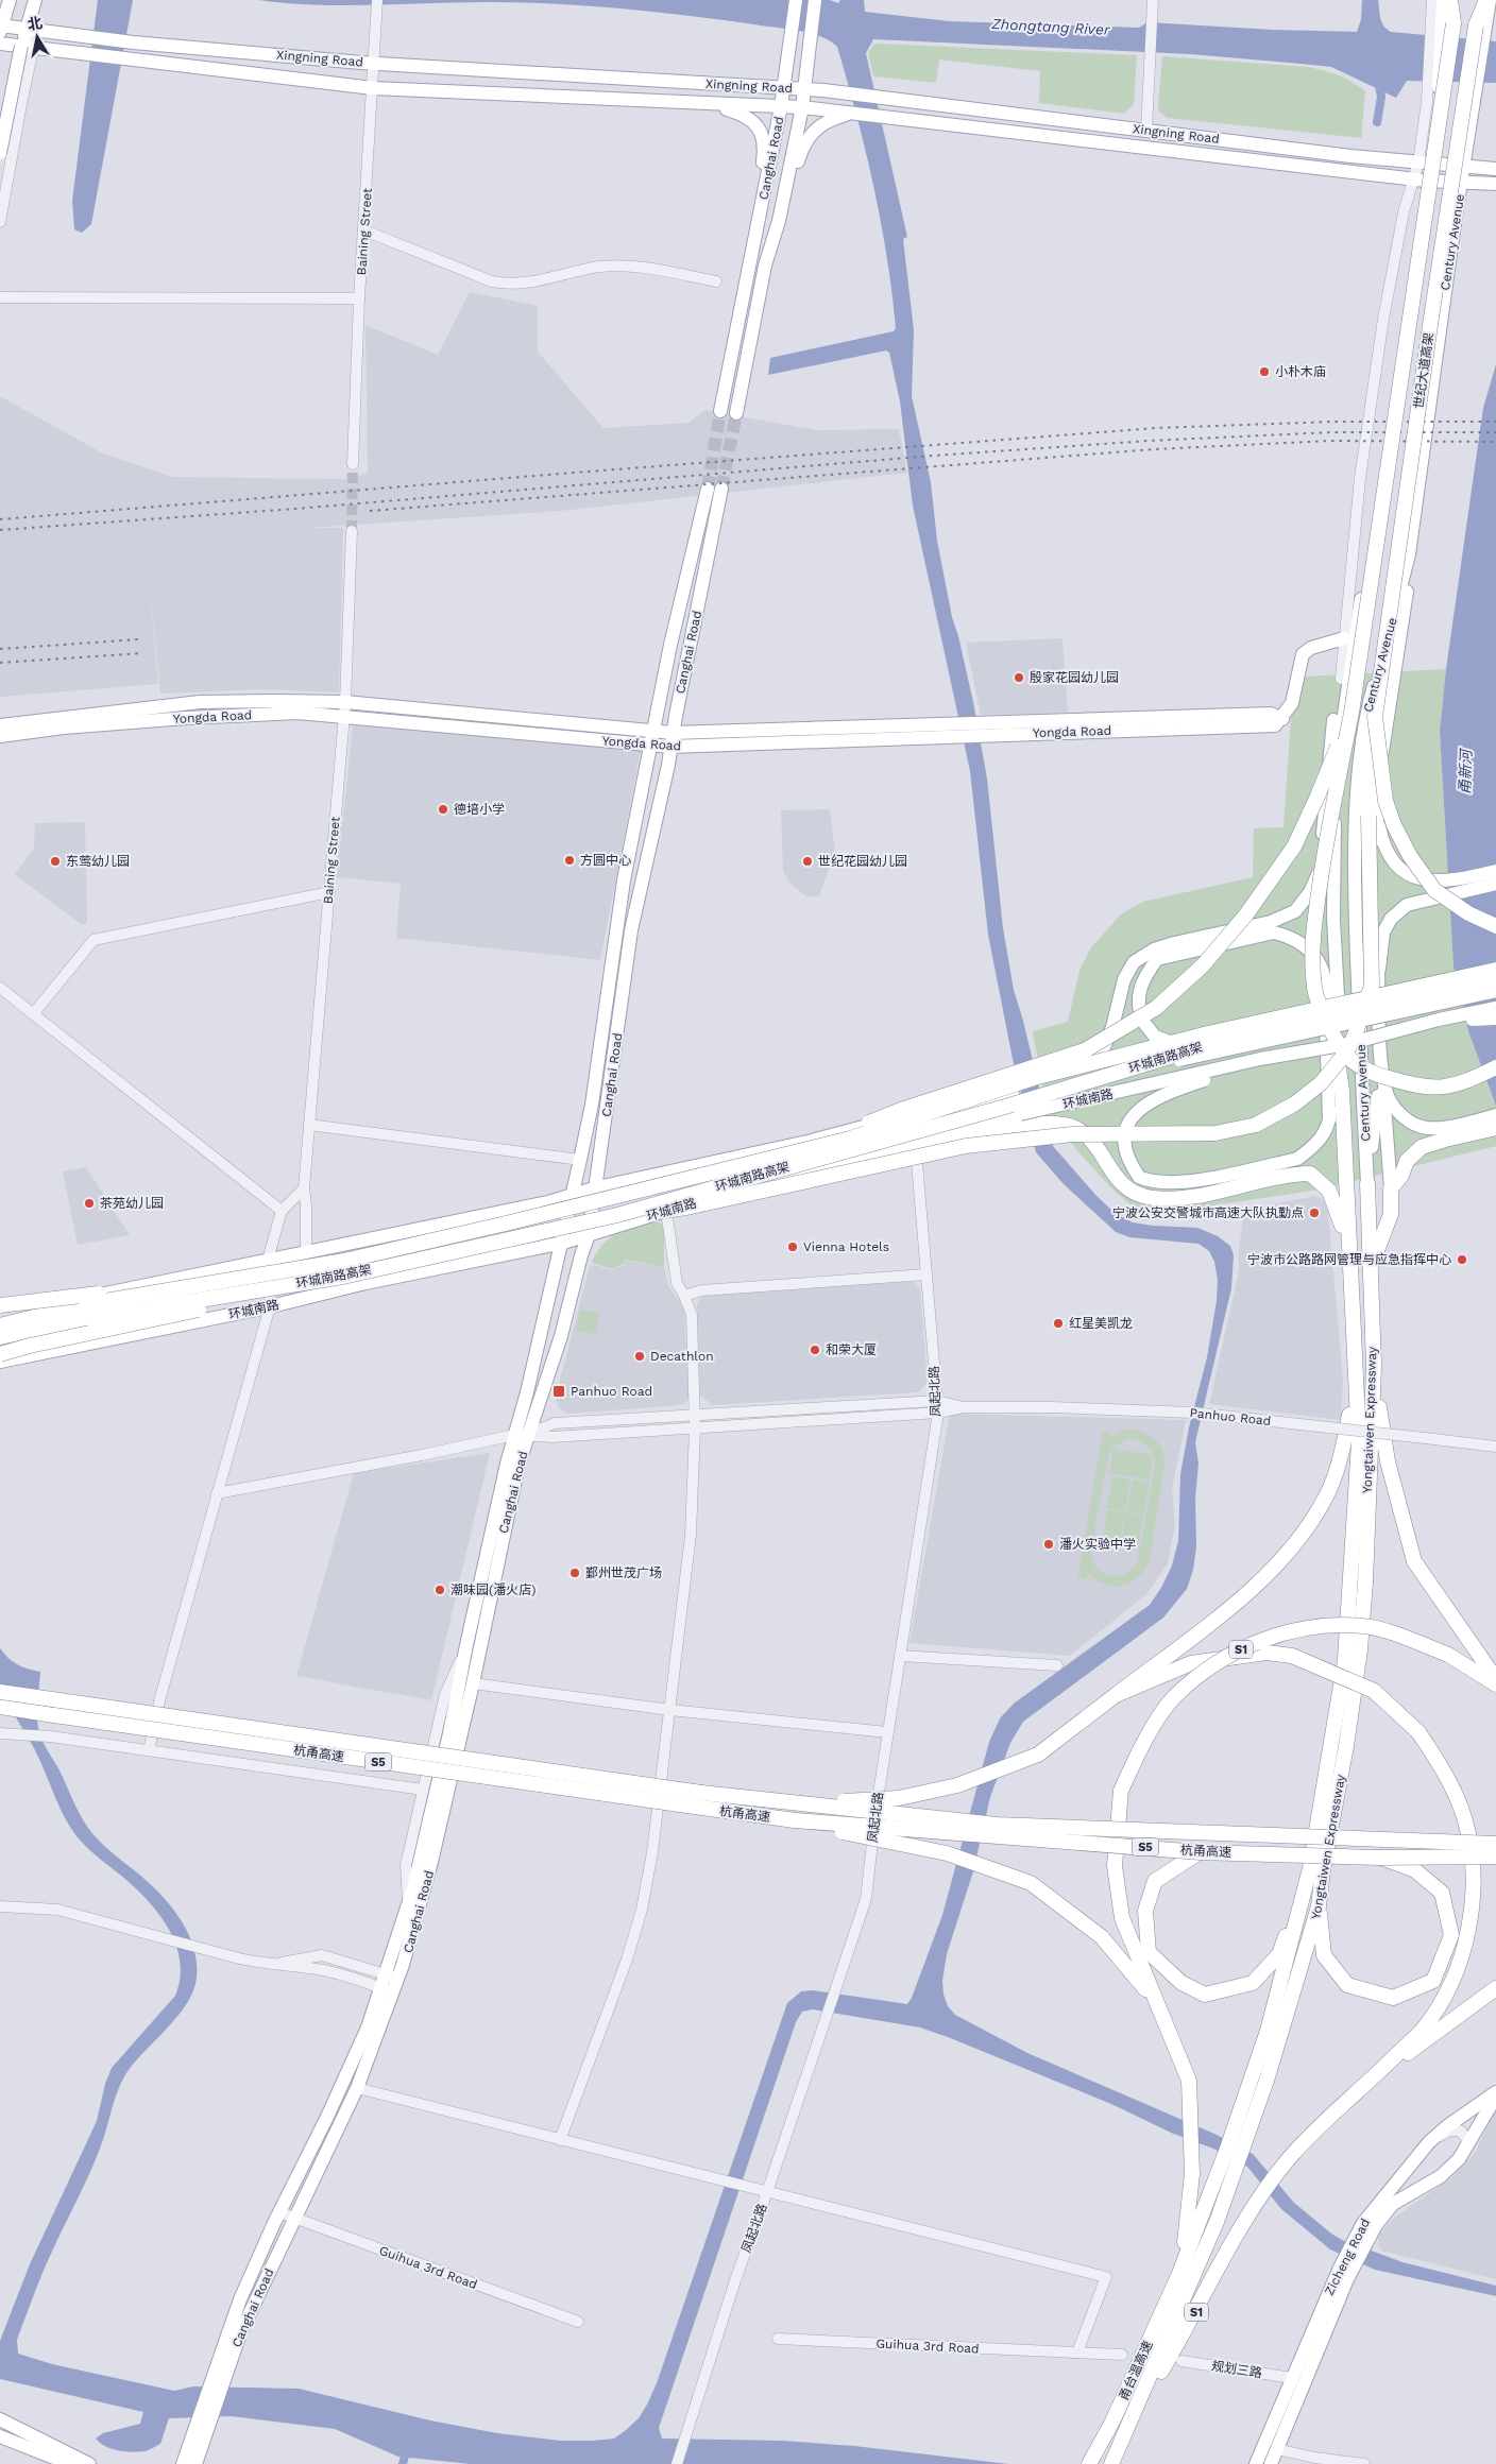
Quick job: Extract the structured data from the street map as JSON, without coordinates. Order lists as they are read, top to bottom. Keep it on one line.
{"streets":{"highway":["世纪大道高架","环城南路高架","Yongtaiwen Expressway","S1","杭甬高速","S5","甬台温高速"],"main road":["Xingning Road","Canghai Road","Century Avenue","Yongda Road","环城南路","Zicheng Road"],"street":["Baining Street","凤起北路","Panhuo Road","Guihua 3rd Road","规划三路"]},"crossings":[["Xingning Road","Canghai Road"],["Xingning Road","Baining Street"],["Xingning Road","Century Avenue"],["Canghai Road","Yongda Road"],["Canghai Road","环城南路"],["Canghai Road","Panhuo Road"],["Canghai Road","Guihua 3rd Road"],["Baining Street","Yongda Road"],["Baining Street","环城南路"],["Century Avenue","世纪大道高架"],["Century Avenue","Yongda Road"],["Century Avenue","Yongtaiwen Expressway"],["环城南路高架","环城南路"],["凤起北路","Panhuo Road"],["Yongtaiwen Expressway","S1"],["Yongtaiwen Expressway","甬台温高速"],["S1","甬台温高速"],["Zicheng Road","规划三路"]],"water":["Zhongtang River","甬新河"],"places":{"other":["小朴木庙","殷家花园幼儿园","德培小学","方圆中心","东莺幼儿园","世纪花园幼儿园","茶苑幼儿园","宁波公安交警城市高速大队执勤点","Vienna Hotels","宁波市公路路网管理与应急指挥中心","红星美凯龙","和荣大厦","Decathlon","潘火实验中学","鄞州世茂广场","潮味园(潘火店)"],"transit":["Panhuo Road"]},"north":"top"}
